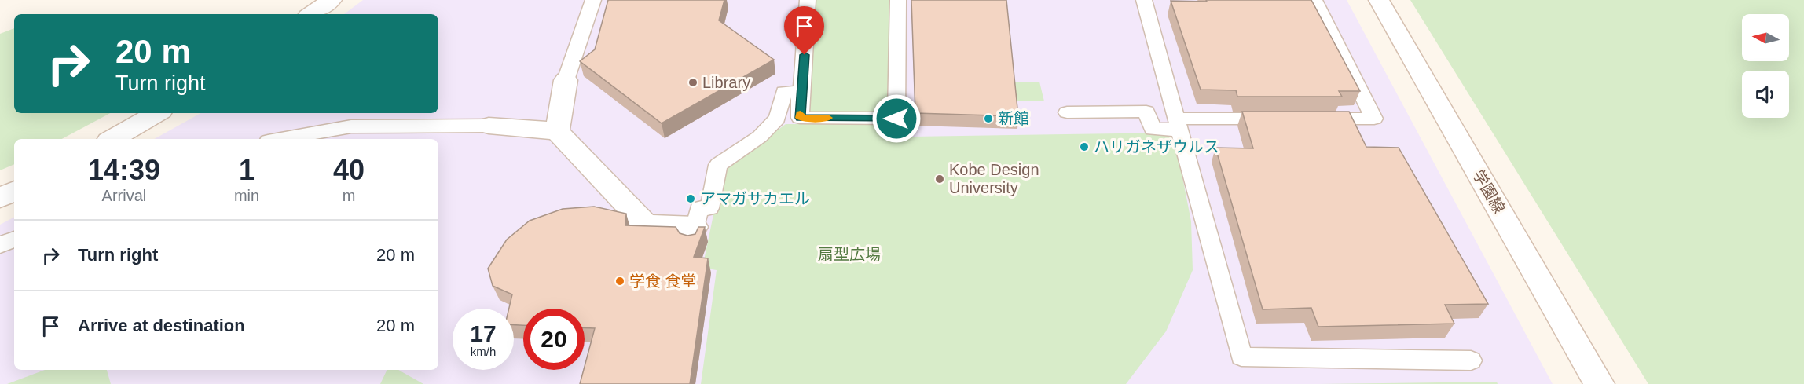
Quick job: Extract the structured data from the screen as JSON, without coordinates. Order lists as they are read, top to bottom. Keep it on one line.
{"streets":{"street":["学園線"]},"parks":["扇型広場"],"places":["Library","新館","ハリガネザウルス","Kobe Design University","アマガサカエル","学食 食堂"],"north":"left","page":{"turn":["20 m","Turn right"],"eta":["14:39","Arrival","1","min","40","m"],"list":[{"name":"Turn right","value":"20 m"},{"name":"Arrive at destination","value":"20 m"}],"speed":"17 km/h","limit":"20"}}
